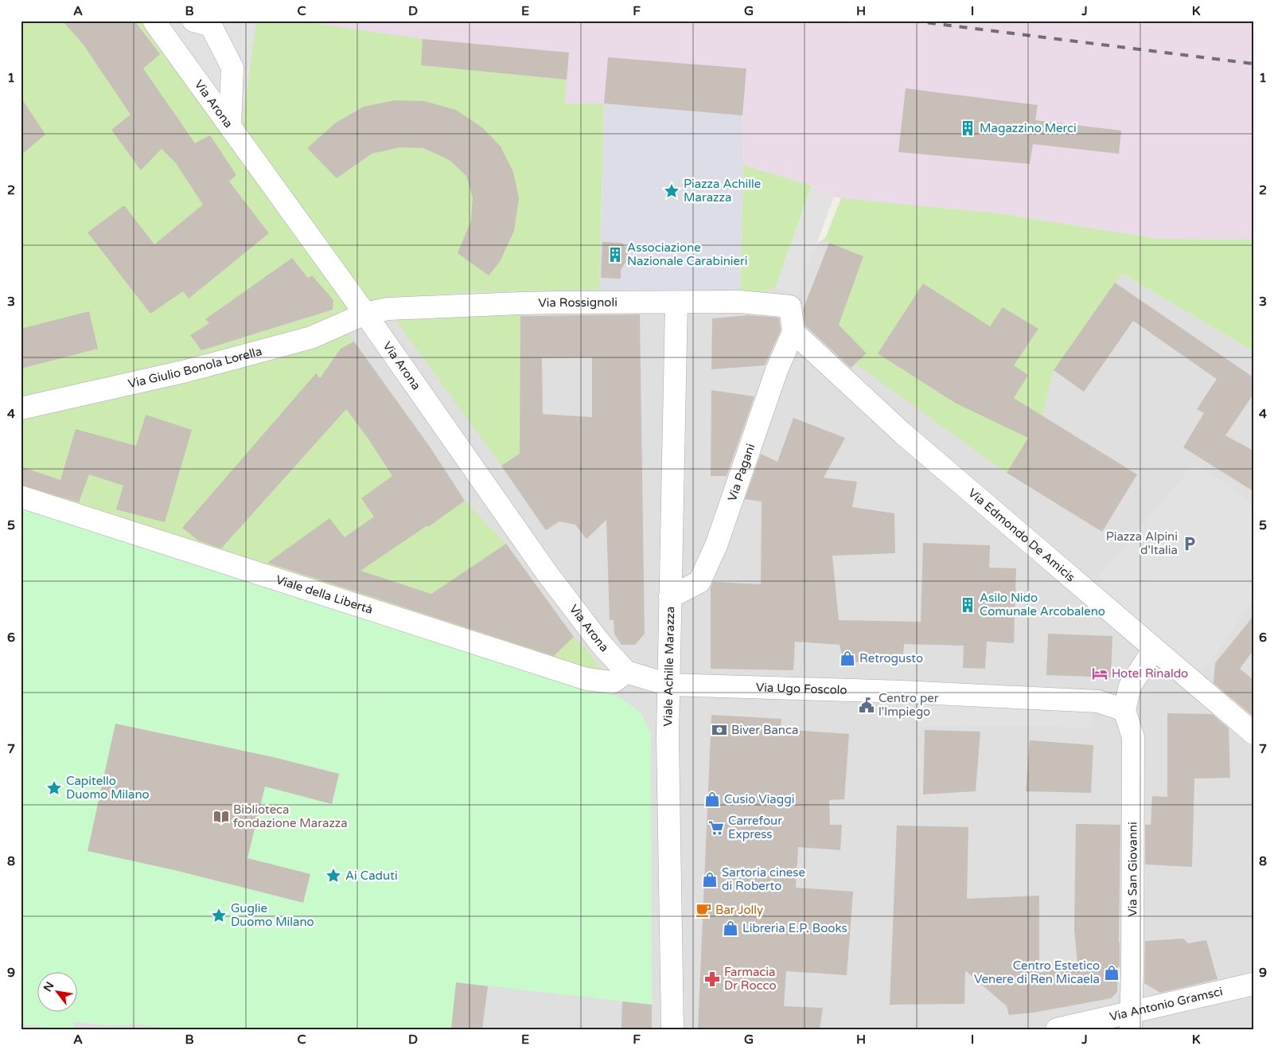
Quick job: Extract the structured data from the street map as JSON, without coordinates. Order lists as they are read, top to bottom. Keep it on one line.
{"streets":{"street":["Via Arona","Via Rossignoli","Via Giulio Bonola Lorella","Via Pagani","Via Edmondo De Amicis","Viale della Libertà","Viale Achille Marazza","Via Ugo Foscolo","Via San Giovanni","Via Antonio Gramsci"]},"crossings":[["Via Arona","Via Rossignoli"],["Via Arona","Via Giulio Bonola Lorella"],["Via Arona","Viale della Libertà"],["Via Rossignoli","Via Giulio Bonola Lorella"],["Via Rossignoli","Via Pagani"],["Via Rossignoli","Via Edmondo De Amicis"],["Via Rossignoli","Viale Achille Marazza"],["Via Pagani","Via Edmondo De Amicis"],["Via Pagani","Viale Achille Marazza"],["Viale Achille Marazza","Via Ugo Foscolo"],["Via Ugo Foscolo","Via San Giovanni"],["Via San Giovanni","Via Antonio Gramsci"]],"places":{"building":["Magazzino Merci","Associazione Nazionale Carabinieri","Asilo Nido Comunale Arcobaleno"],"place":["Piazza Achille Marazza","Capitello Duomo Milano","Ai Caduti","Guglie Duomo Milano"],"parking":["Piazza Alpini d'Italia"],"shop":["Retrogusto","Cusio Viaggi","Sartoria cinese di Roberto","Libreria E.P. Books","Centro Estetico Venere di Ren Micaela"],"hotel":["Hotel Rinaldo"],"public building":["Centro per l'Impiego"],"bank":["Biver Banca"],"library":["Biblioteca fondazione Marazza"],"supermarket":["Carrefour Express"],"cafe":["Bar Jolly"],"pharmacy":["Farmacia Dr Rocco"]},"north":"top left","grid":{"columns":["A","B","C","D","E","F","G","H","I","J","K"],"rows":["1","2","3","4","5","6","7","8","9"]}}
